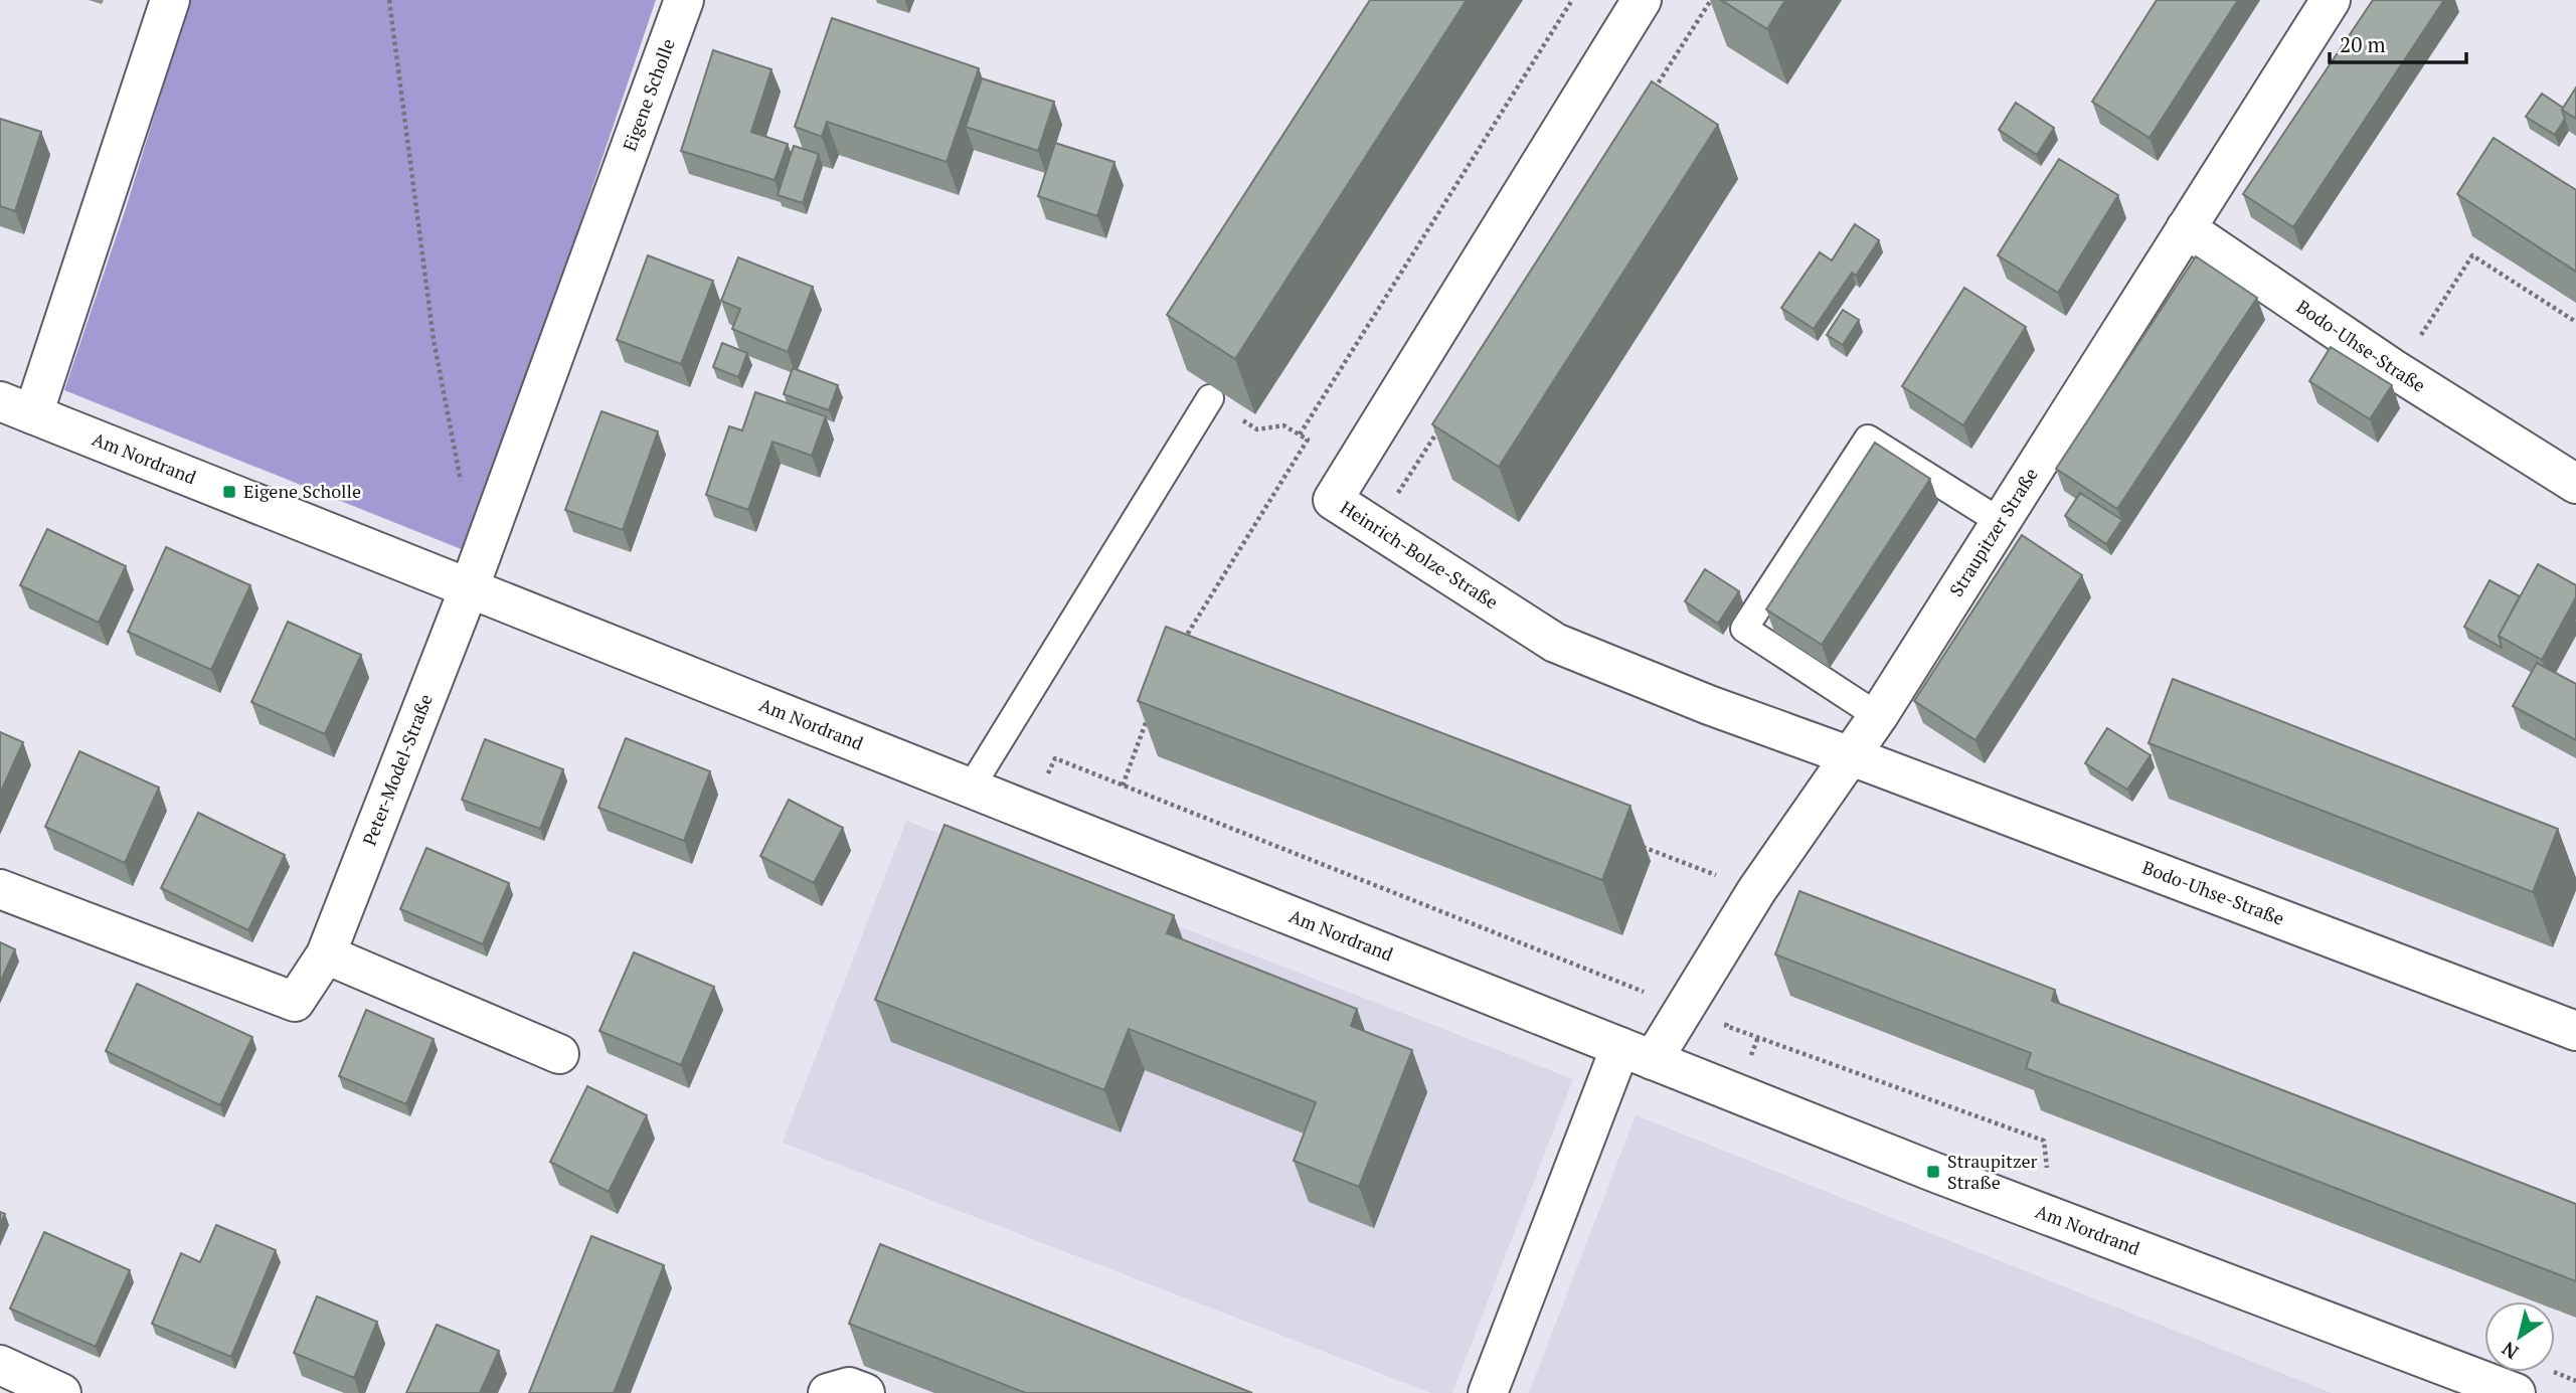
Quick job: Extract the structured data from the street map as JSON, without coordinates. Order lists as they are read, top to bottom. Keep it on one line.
{"streets":{"street":["Eigene Scholle","Bodo-Uhse-Straße","Am Nordrand","Straupitzer Straße","Heinrich-Bolze-Straße","Peter-Model-Straße"]},"crossings":[["Eigene Scholle","Am Nordrand"],["Eigene Scholle","Peter-Model-Straße"],["Bodo-Uhse-Straße","Straupitzer Straße"],["Bodo-Uhse-Straße","Heinrich-Bolze-Straße"],["Am Nordrand","Straupitzer Straße"],["Am Nordrand","Peter-Model-Straße"],["Straupitzer Straße","Heinrich-Bolze-Straße"]],"places":{"transit":["Eigene Scholle","Straupitzer Straße"]},"scale_bar":"20 m","north":"bottom left"}
